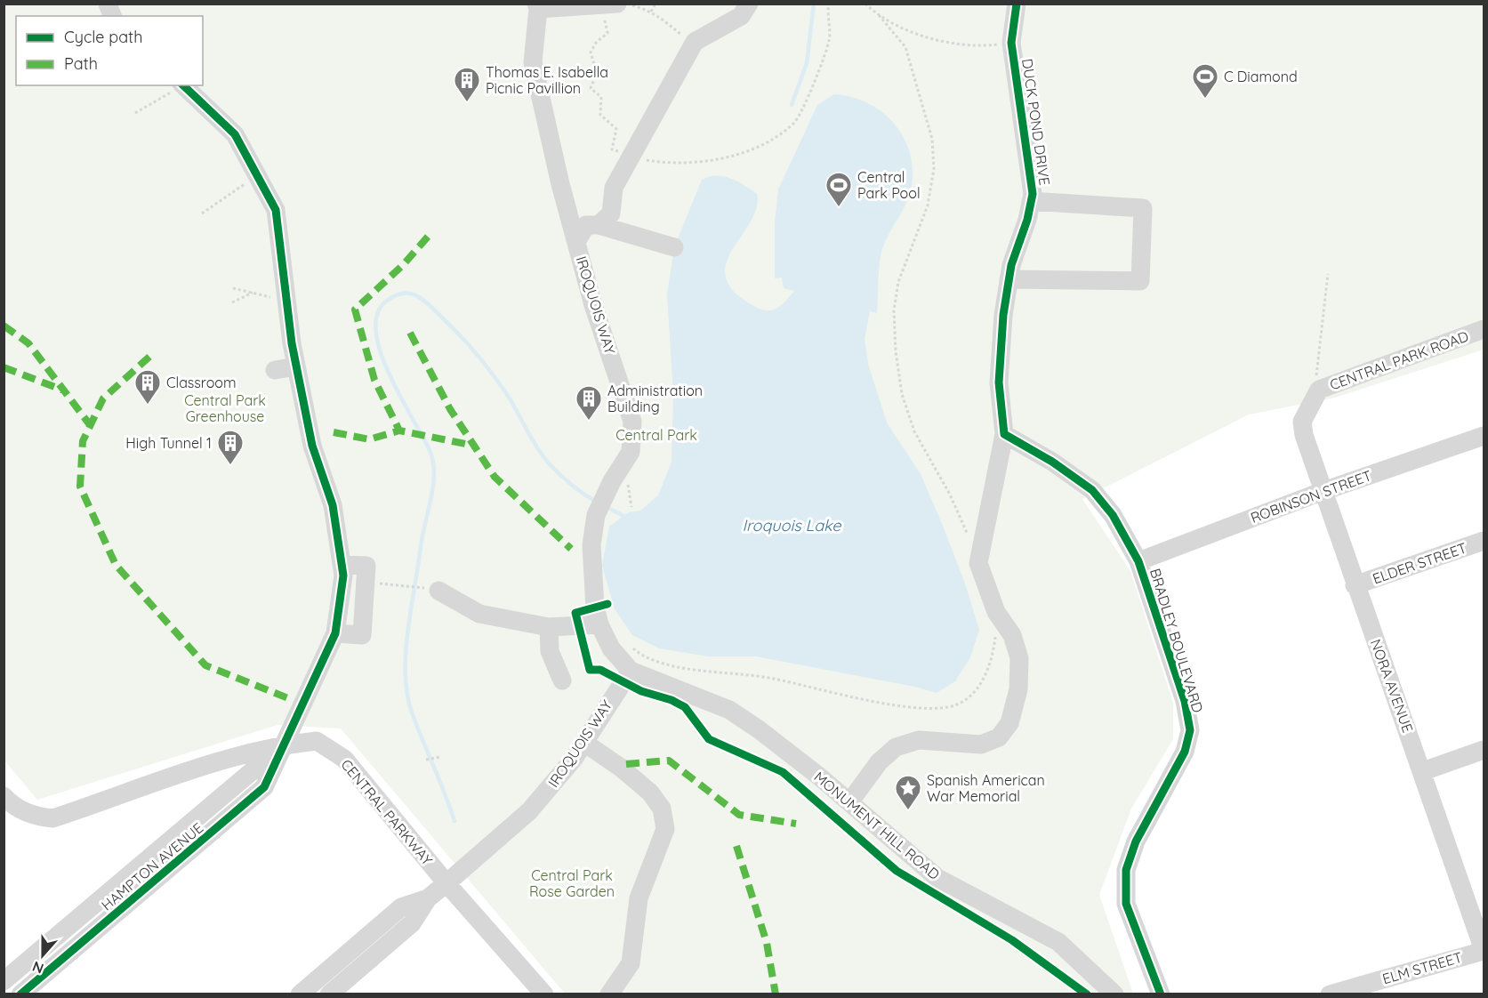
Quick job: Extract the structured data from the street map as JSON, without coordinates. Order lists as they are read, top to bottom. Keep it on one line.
{"streets":{"street":["DUCK POND DRIVE","IROQUOIS WAY","CENTRAL PARK ROAD","ROBINSON STREET","ELDER STREET","BRADLEY BOULEVARD","NORA AVENUE","CENTRAL PARKWAY","MONUMENT HILL ROAD","HAMPTON AVENUE","ELM STREET"]},"crossings":[["DUCK POND DRIVE","MONUMENT HILL ROAD"],["IROQUOIS WAY","CENTRAL PARKWAY"],["IROQUOIS WAY","MONUMENT HILL ROAD"],["CENTRAL PARK ROAD","NORA AVENUE"],["ROBINSON STREET","BRADLEY BOULEVARD"],["ROBINSON STREET","NORA AVENUE"],["ELDER STREET","NORA AVENUE"],["NORA AVENUE","ELM STREET"],["CENTRAL PARKWAY","HAMPTON AVENUE"]],"water":["Iroquois Lake"],"parks":["Central Park Greenhouse","Central Park","Central Park Rose Garden"],"places":{"sports":["C Diamond","Central Park Pool"],"building":["Thomas E. Isabella Picnic Pavillion","Classroom","Administration Building","High Tunnel 1"],"place":["Spanish American War Memorial"]},"legend":["Cycle path","Path"],"north":"bottom"}
